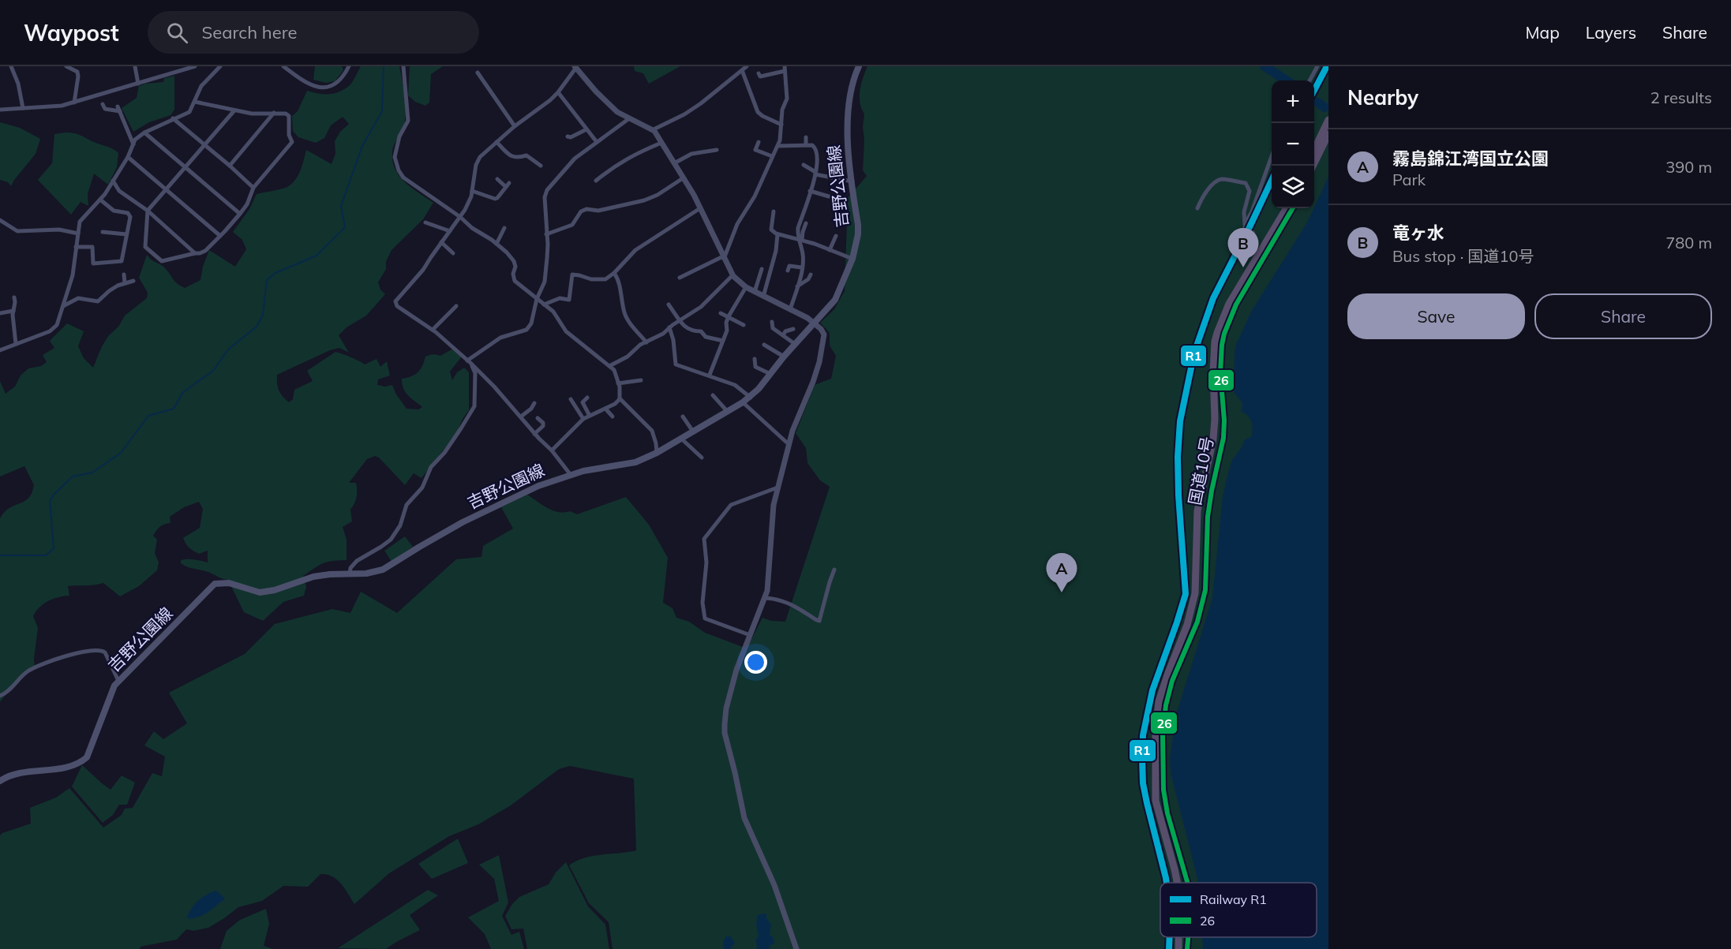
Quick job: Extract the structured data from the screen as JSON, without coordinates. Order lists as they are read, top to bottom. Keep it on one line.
{"streets":{"highway":["国道10号"],"main road":["吉野公園線"]},"lines":["rail line R1","transit line 26"],"legend":["Railway R1","26"],"page":{"header":"Waypost","search":"Search here","nav":["Map","Layers","Share"],"heading":["Nearby","2 results"],"map_buttons":["+","−"],"list":[{"mark":"A","name":"霧島錦江湾国立公園","note":"Park","value":"390 m"},{"mark":"B","name":"竜ヶ水","note":"Bus stop · 国道10号","value":"780 m"}],"pins":["B","A"],"buttons":["Save","Share"]}}
